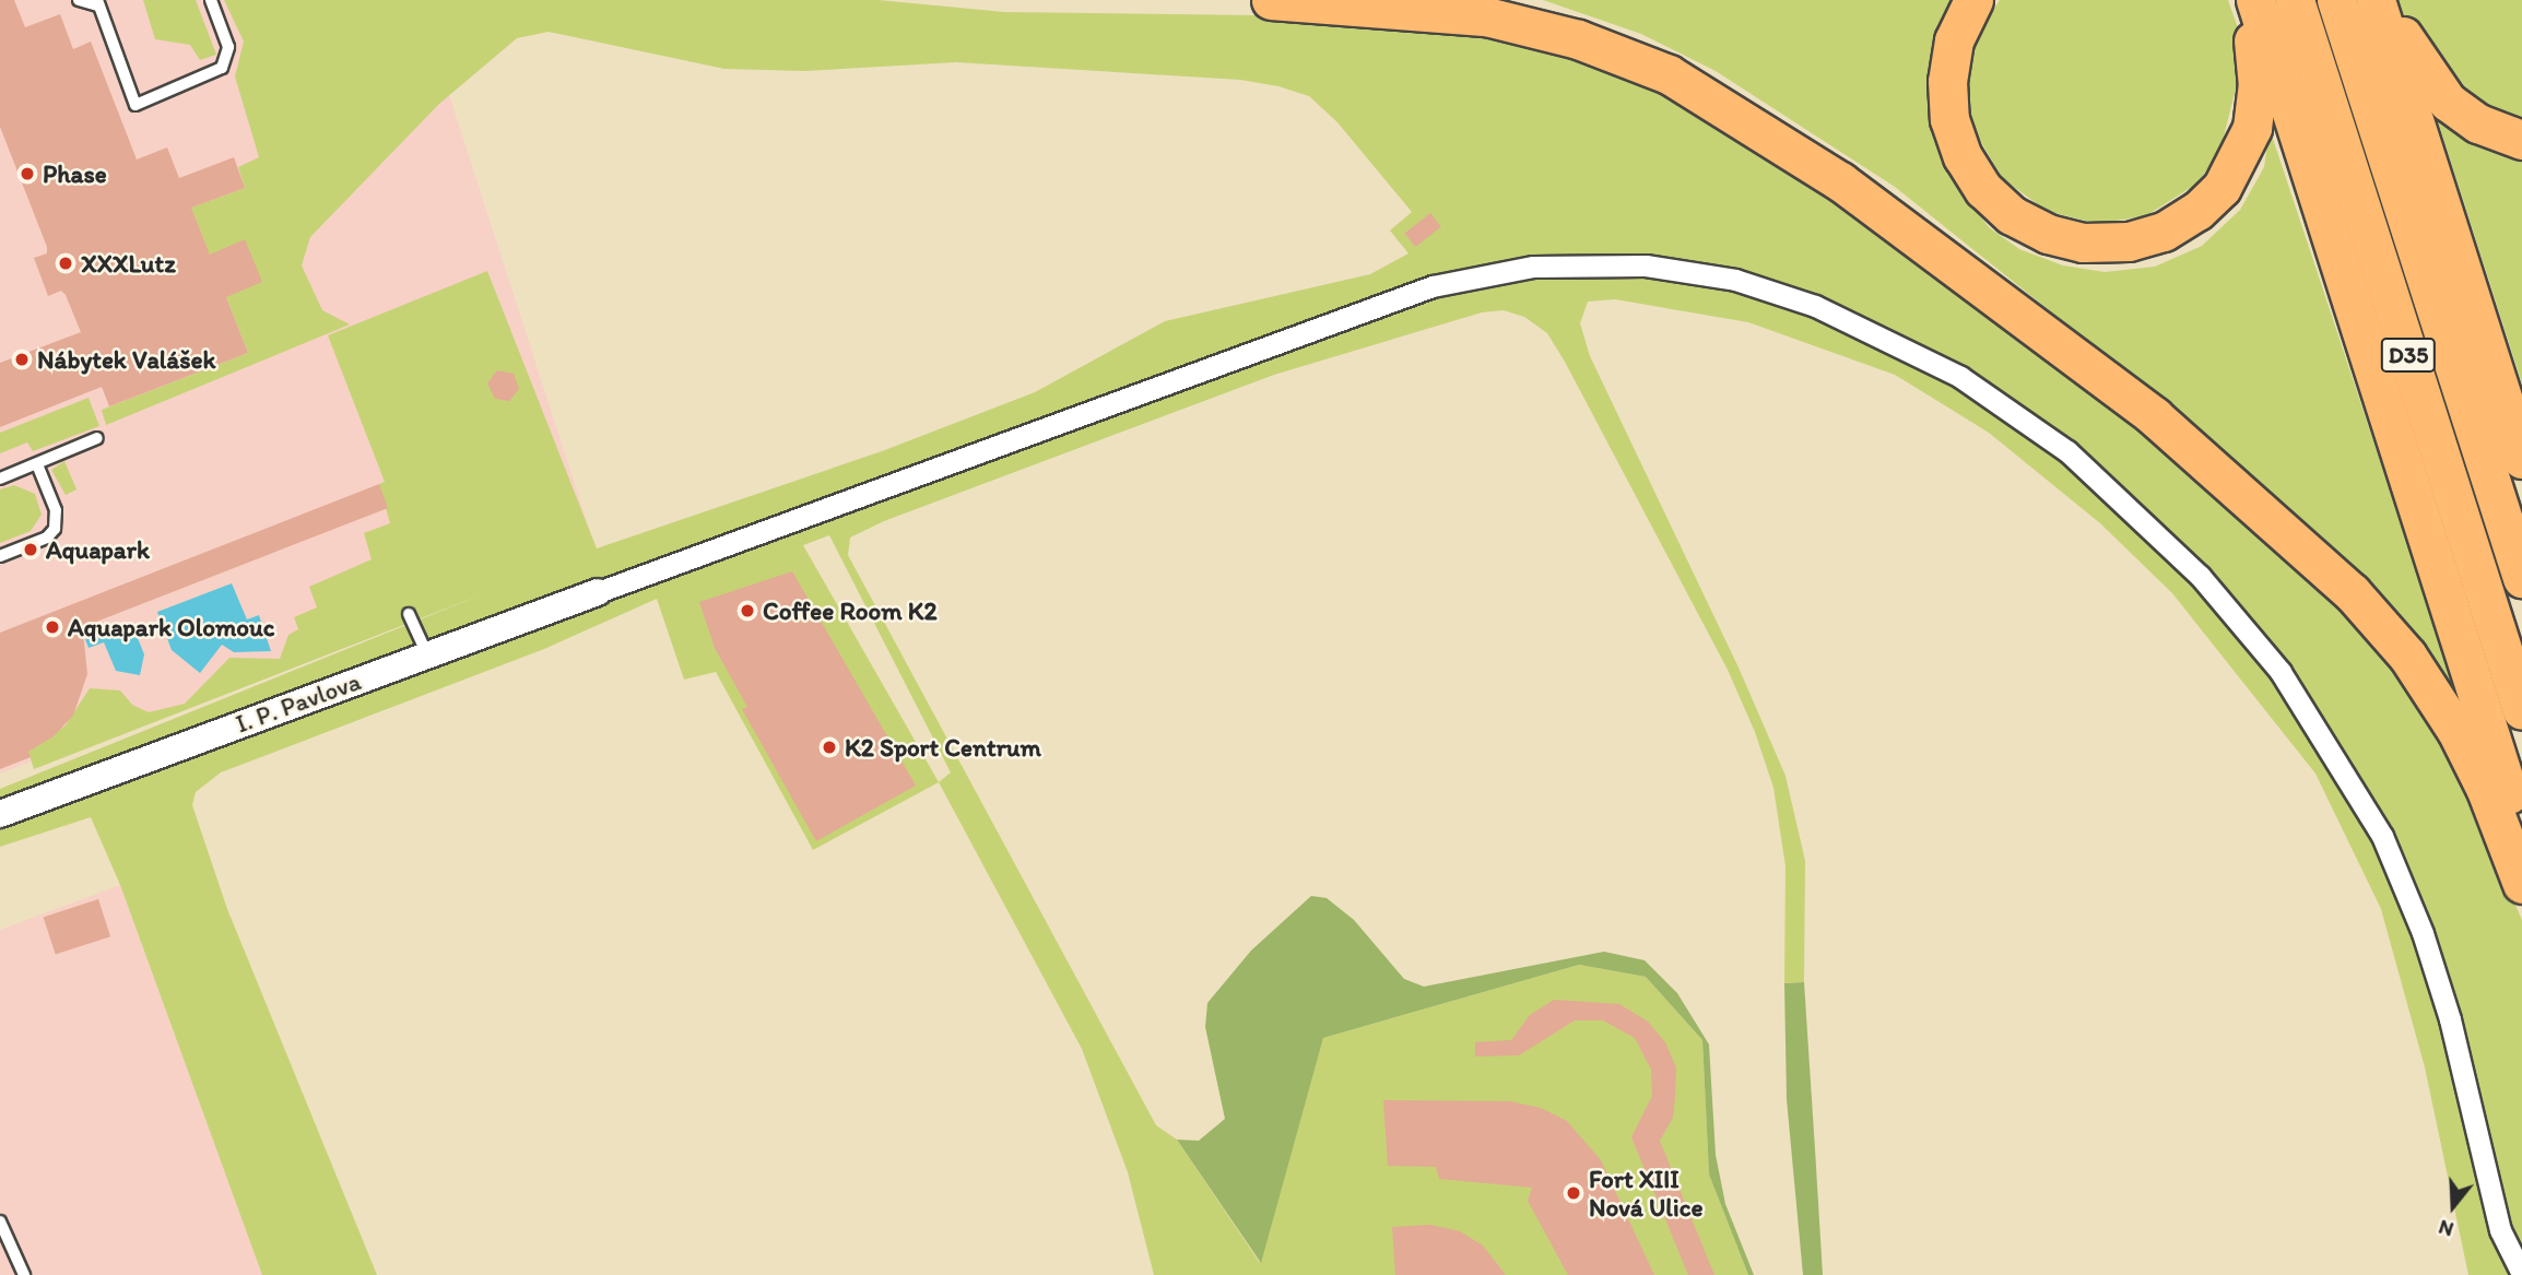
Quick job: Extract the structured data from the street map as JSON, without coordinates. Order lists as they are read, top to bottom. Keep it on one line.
{"streets":{"highway":["D35"],"street":["I. P. Pavlova"]},"places":["Phase","XXXLutz","Nábytek Valášek","Aquapark","Coffee Room K2","Aquapark Olomouc","K2 Sport Centrum","Fort XIII Nová Ulice"],"north":"bottom"}
